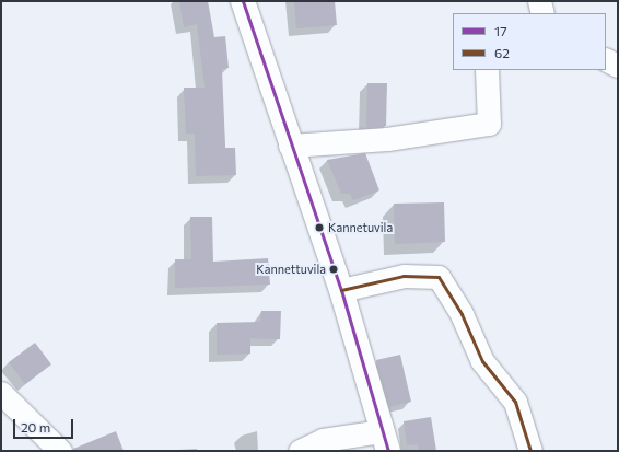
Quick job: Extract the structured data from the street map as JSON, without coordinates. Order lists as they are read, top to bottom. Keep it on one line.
{"places":["Kannetuvila","Kannettuvila"],"lines":["transit line 17","transit line 62"],"legend":["17","62"],"scale_bar":"20 m"}
